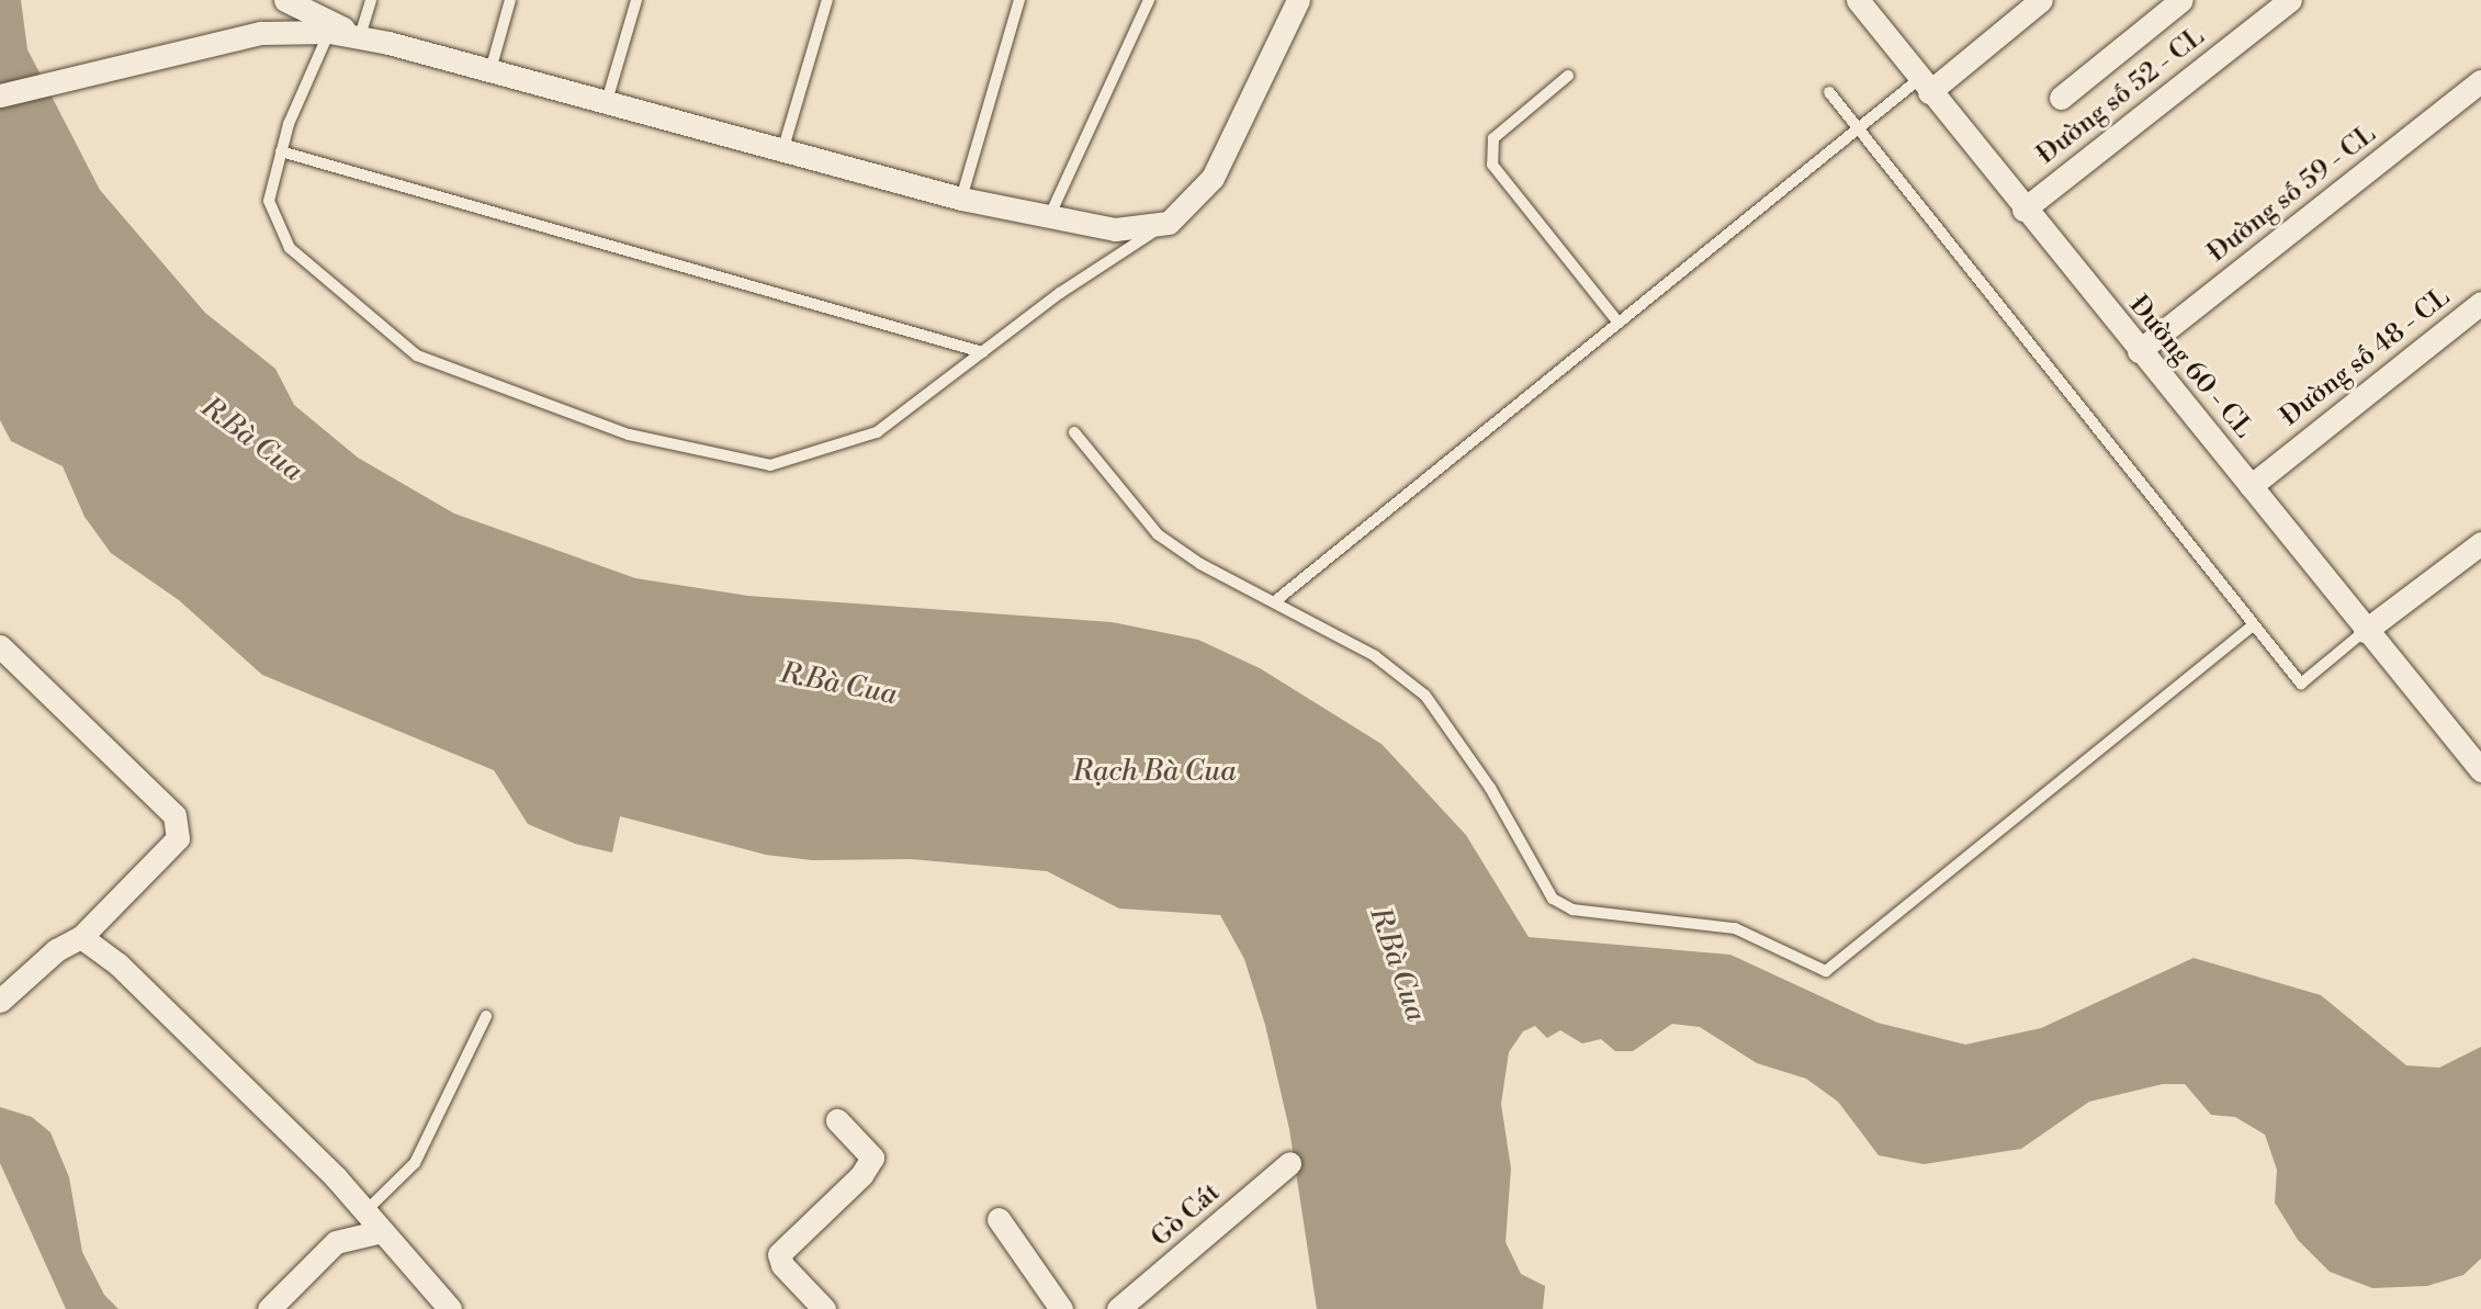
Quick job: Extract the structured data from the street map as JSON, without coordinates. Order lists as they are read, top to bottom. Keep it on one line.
{"streets":{"street":["Đường số 52 - CL","Đường số 59 - CL","Đường số 48 - CL","Đường 60 - CL","Gò Cát"]},"crossings":[["Đường số 52 - CL","Đường 60 - CL"],["Đường số 59 - CL","Đường 60 - CL"],["Đường số 48 - CL","Đường 60 - CL"]],"water":["R.Bà Cua","Rạch Bà Cua"]}
